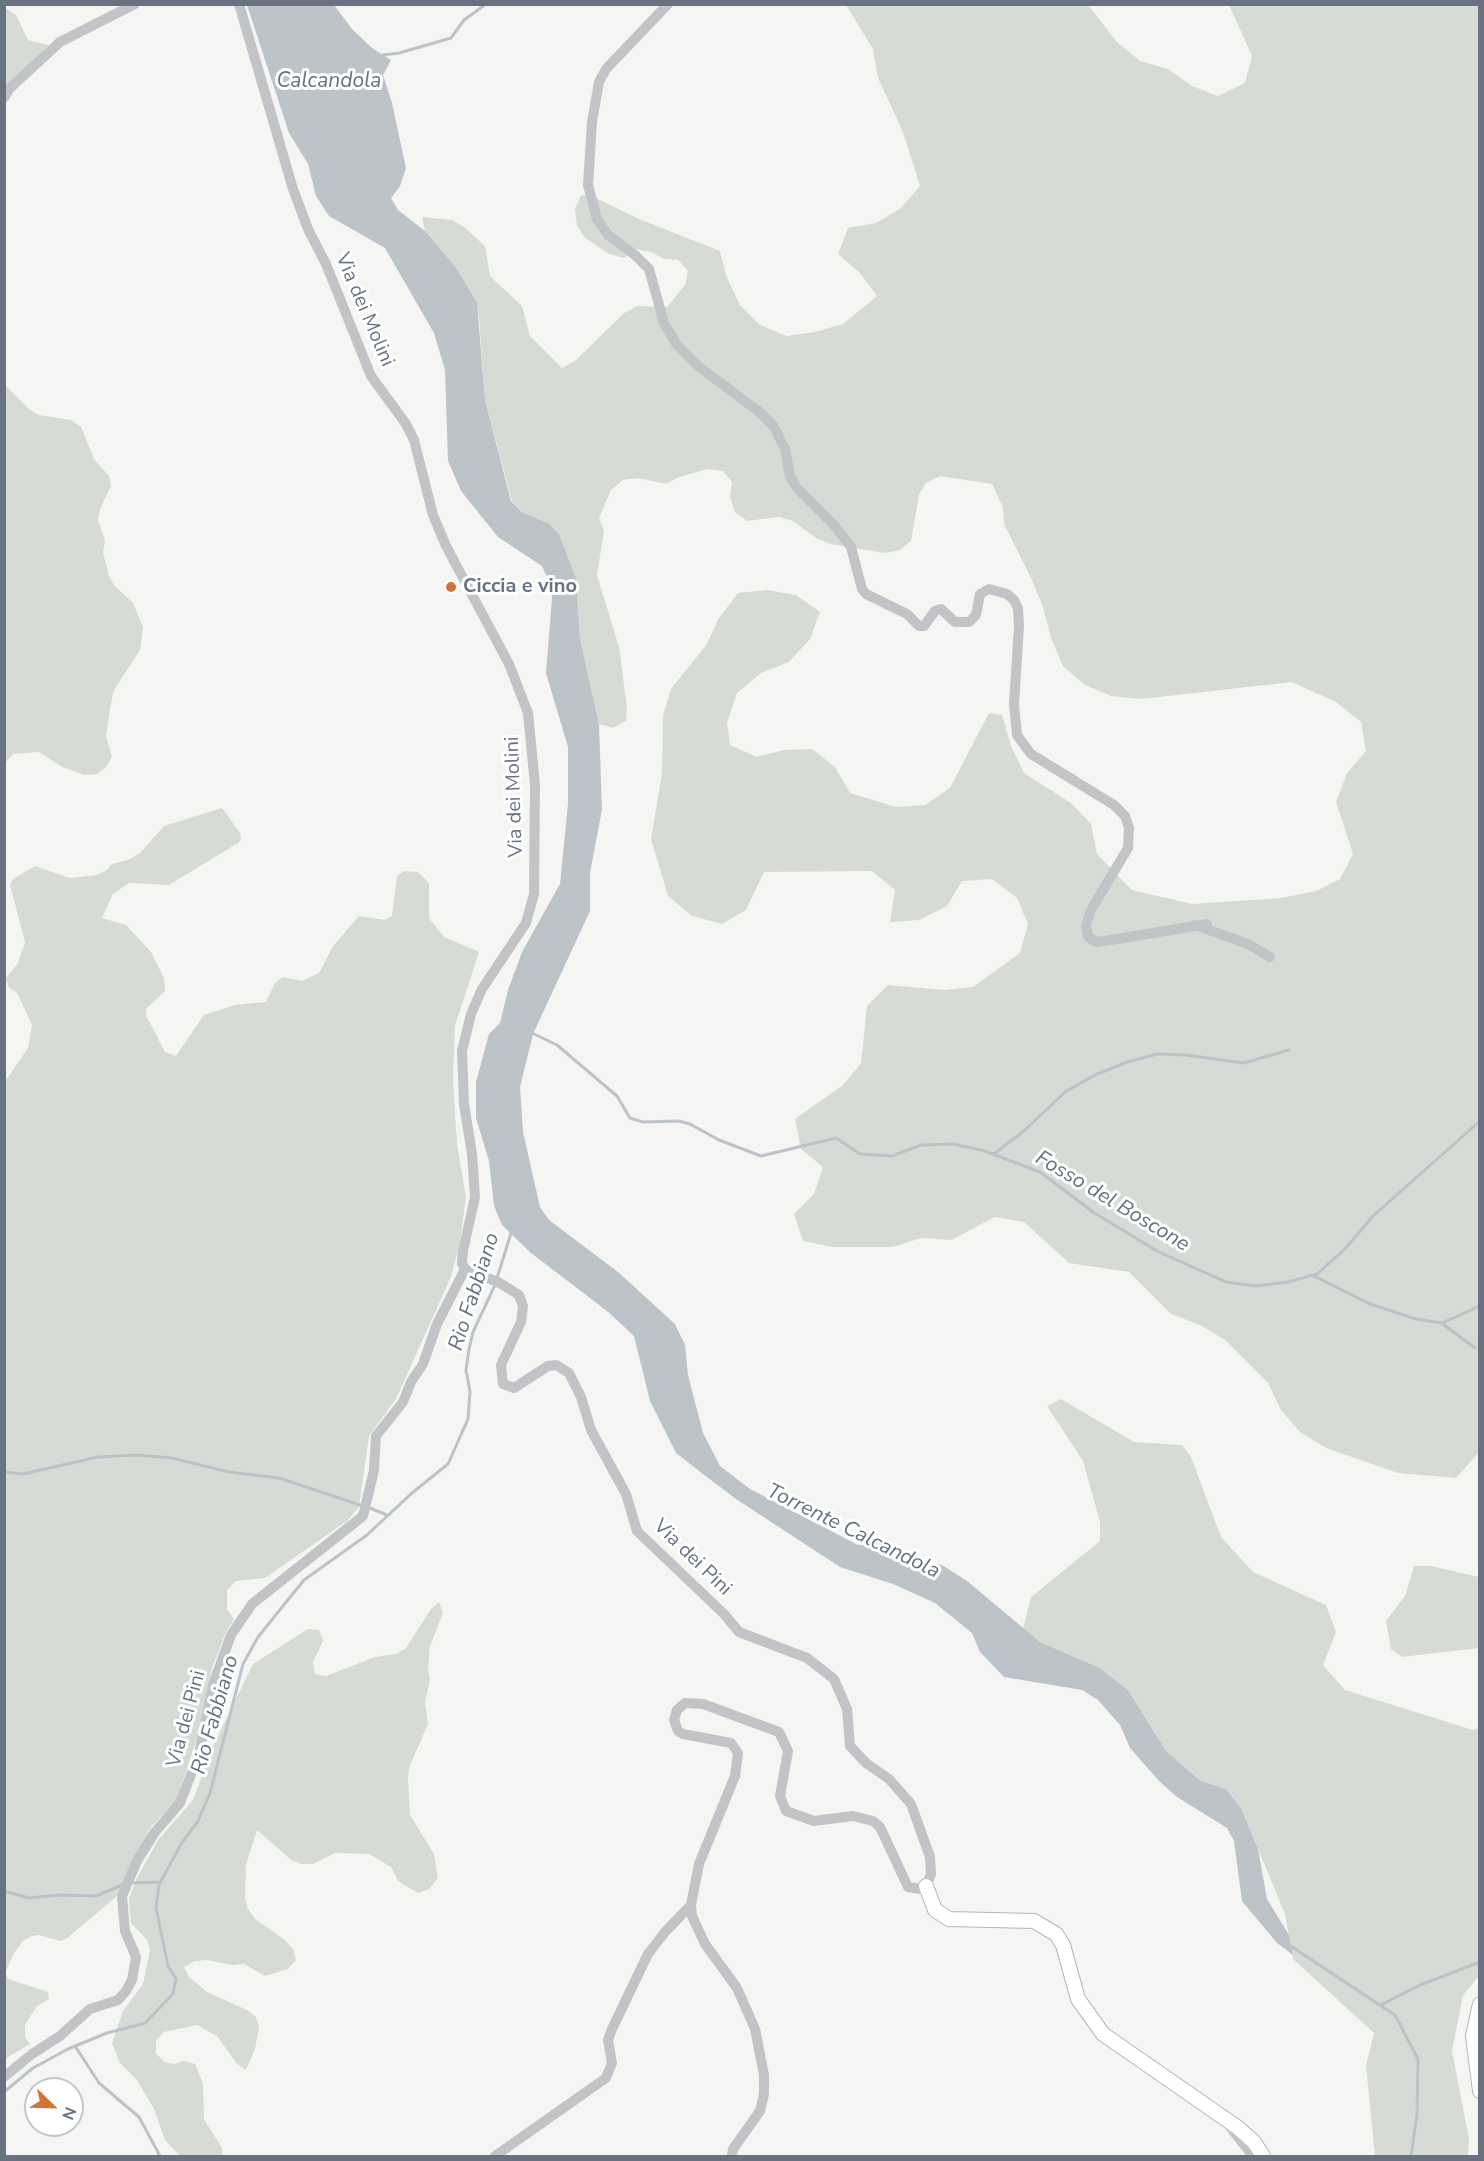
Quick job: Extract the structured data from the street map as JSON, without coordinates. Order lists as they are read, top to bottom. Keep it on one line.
{"streets":{"street":["Via dei Molini","Via dei Pini"]},"crossings":[["Via dei Molini","Via dei Pini"]],"water":["Calcandola","Fosso del Boscone","Rio Fabbiano","Torrente Calcandola"],"places":["Ciccia e vino"],"north":"bottom right"}
